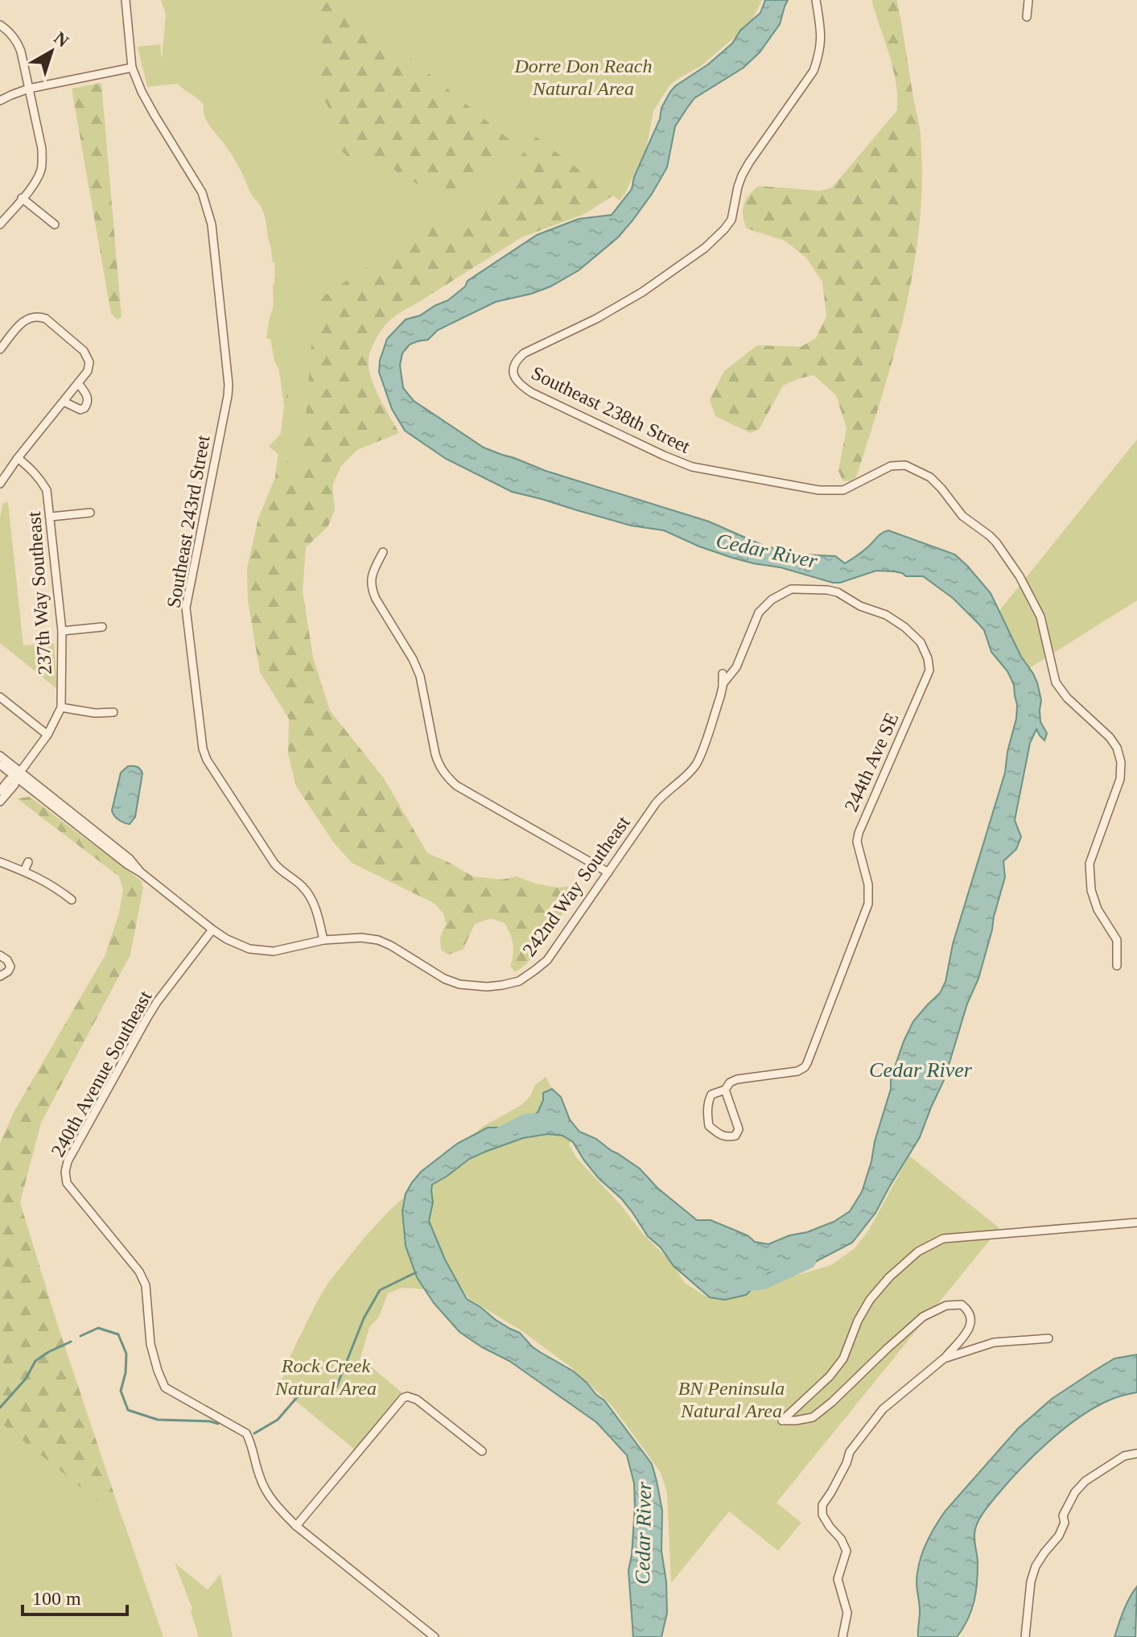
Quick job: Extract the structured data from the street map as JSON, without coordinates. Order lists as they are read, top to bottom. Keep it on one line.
{"streets":{"street":["Southeast 238th Street","Southeast 243rd Street","237th Way Southeast","244th Ave SE","242nd Way Southeast","240th Avenue Southeast"]},"crossings":[["Southeast 243rd Street","242nd Way Southeast"],["244th Ave SE","242nd Way Southeast"],["242nd Way Southeast","240th Avenue Southeast"]],"water":["Cedar River"],"parks":["Dorre Don Reach Natural Area","Rock Creek Natural Area","BN Peninsula Natural Area"],"scale_bar":"100 m","north":"top right"}
